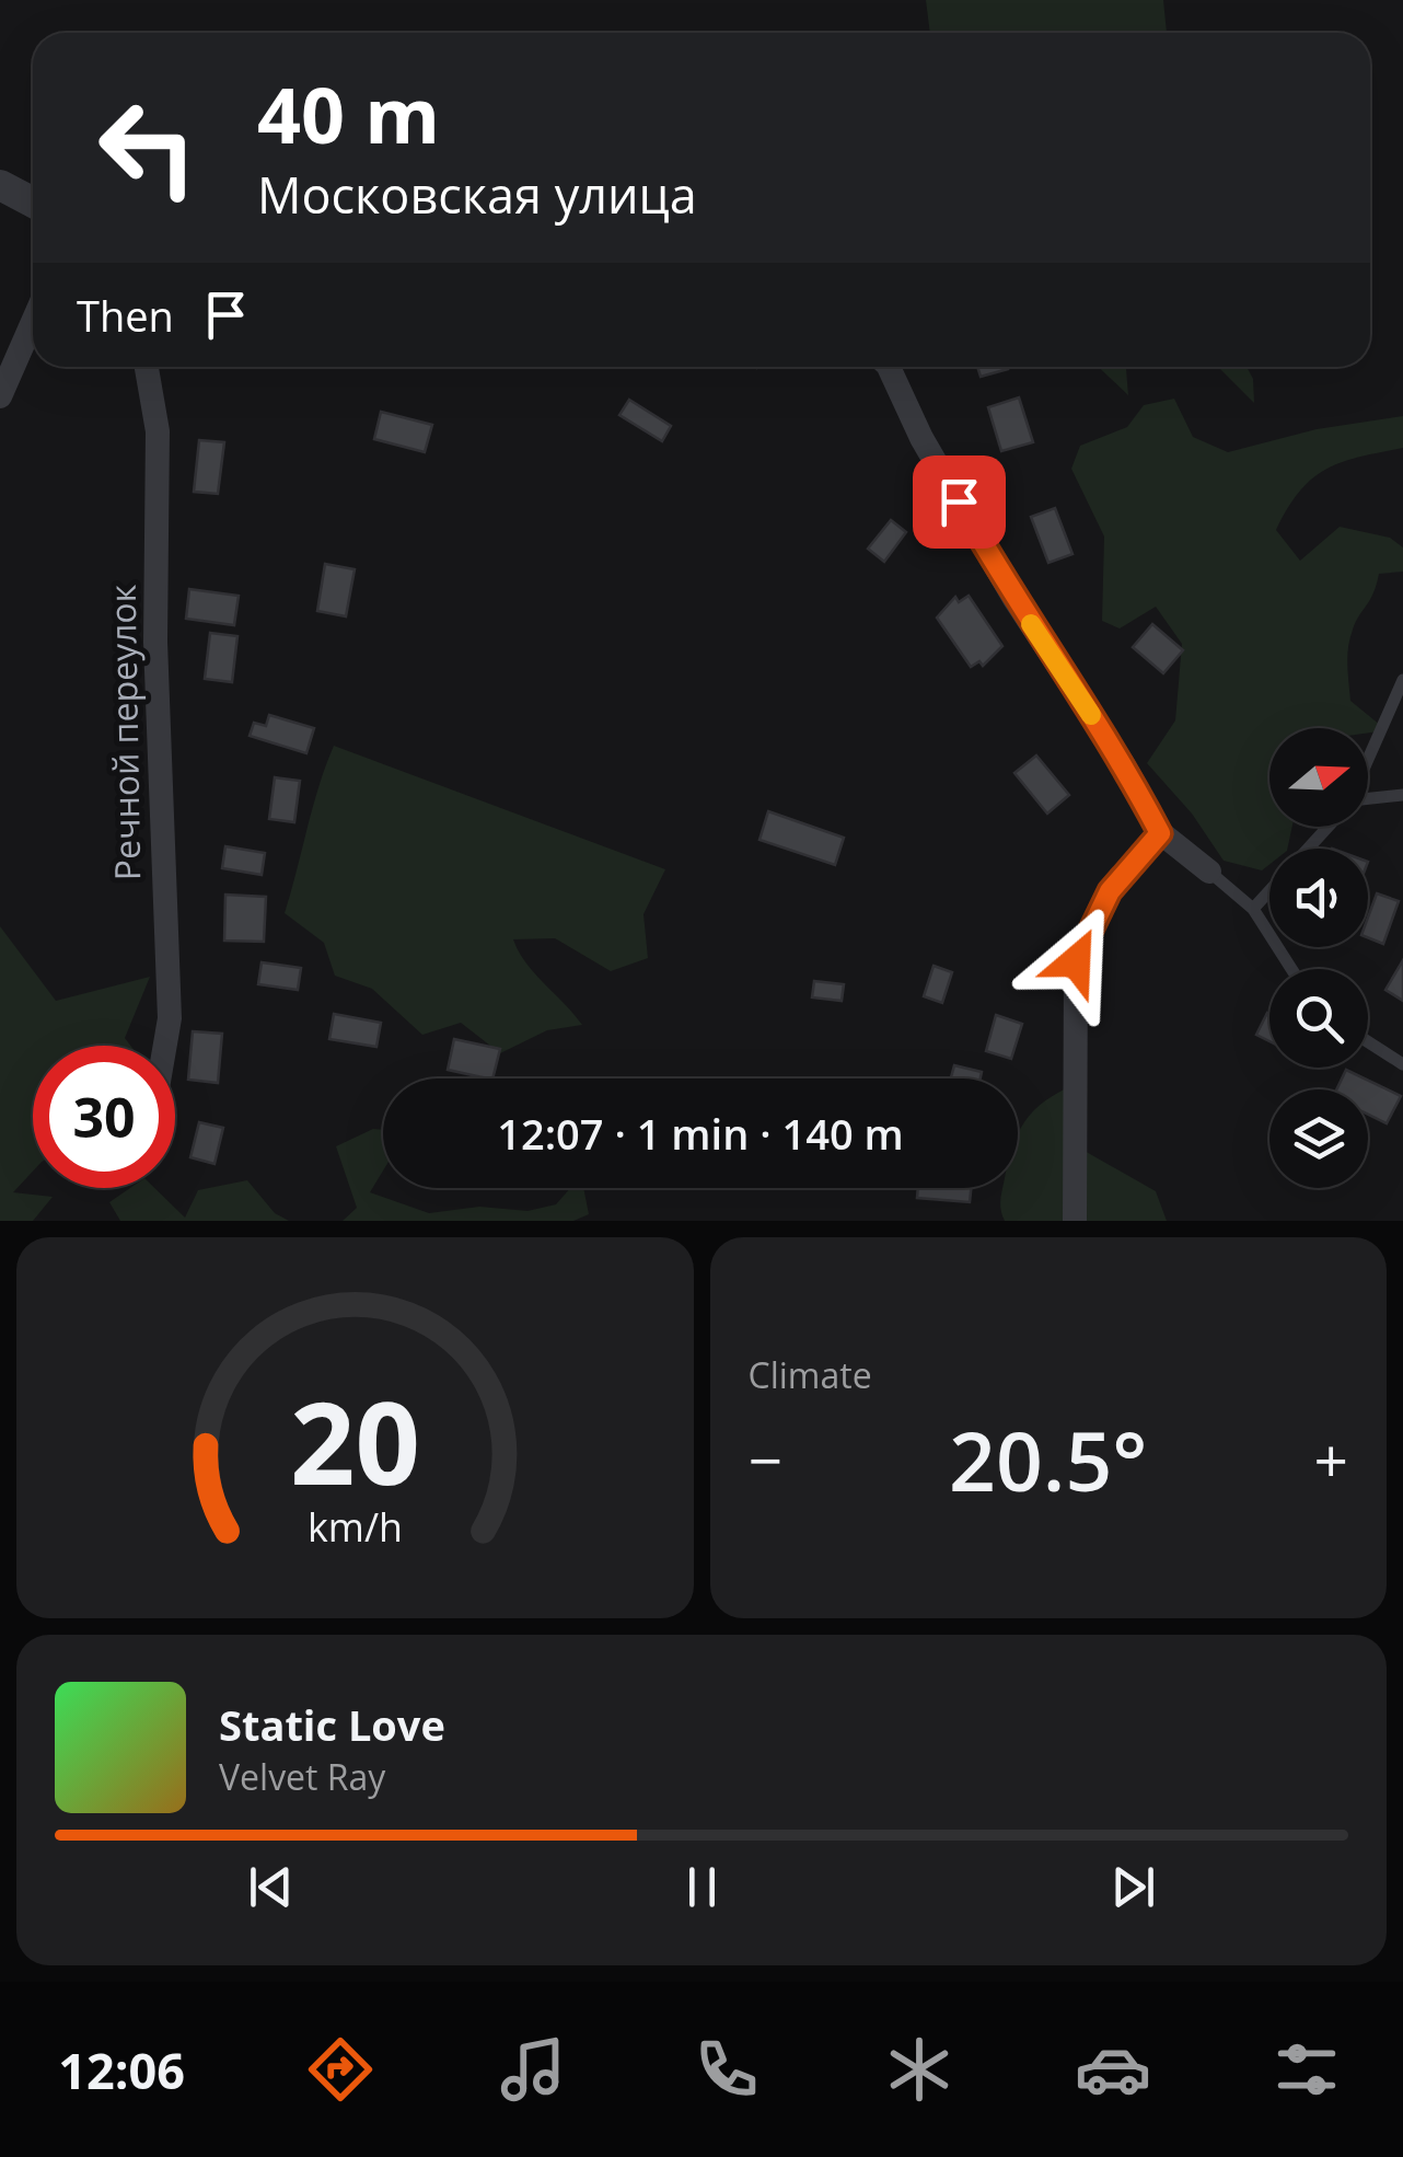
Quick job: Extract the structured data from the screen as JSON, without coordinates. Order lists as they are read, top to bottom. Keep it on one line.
{"streets":{"street":["Речной переулок"]},"north":"right","page":{"turn":["40 m","Московская улица"],"then":"Then","limit":"30","trip":"12:07 · 1 min · 140 m","tile":"Climate","heat":["−","20.5°","+"],"song":["Static Love","Velvet Ray"],"tabs":"12:06","gauge":["20","km/h"]}}
